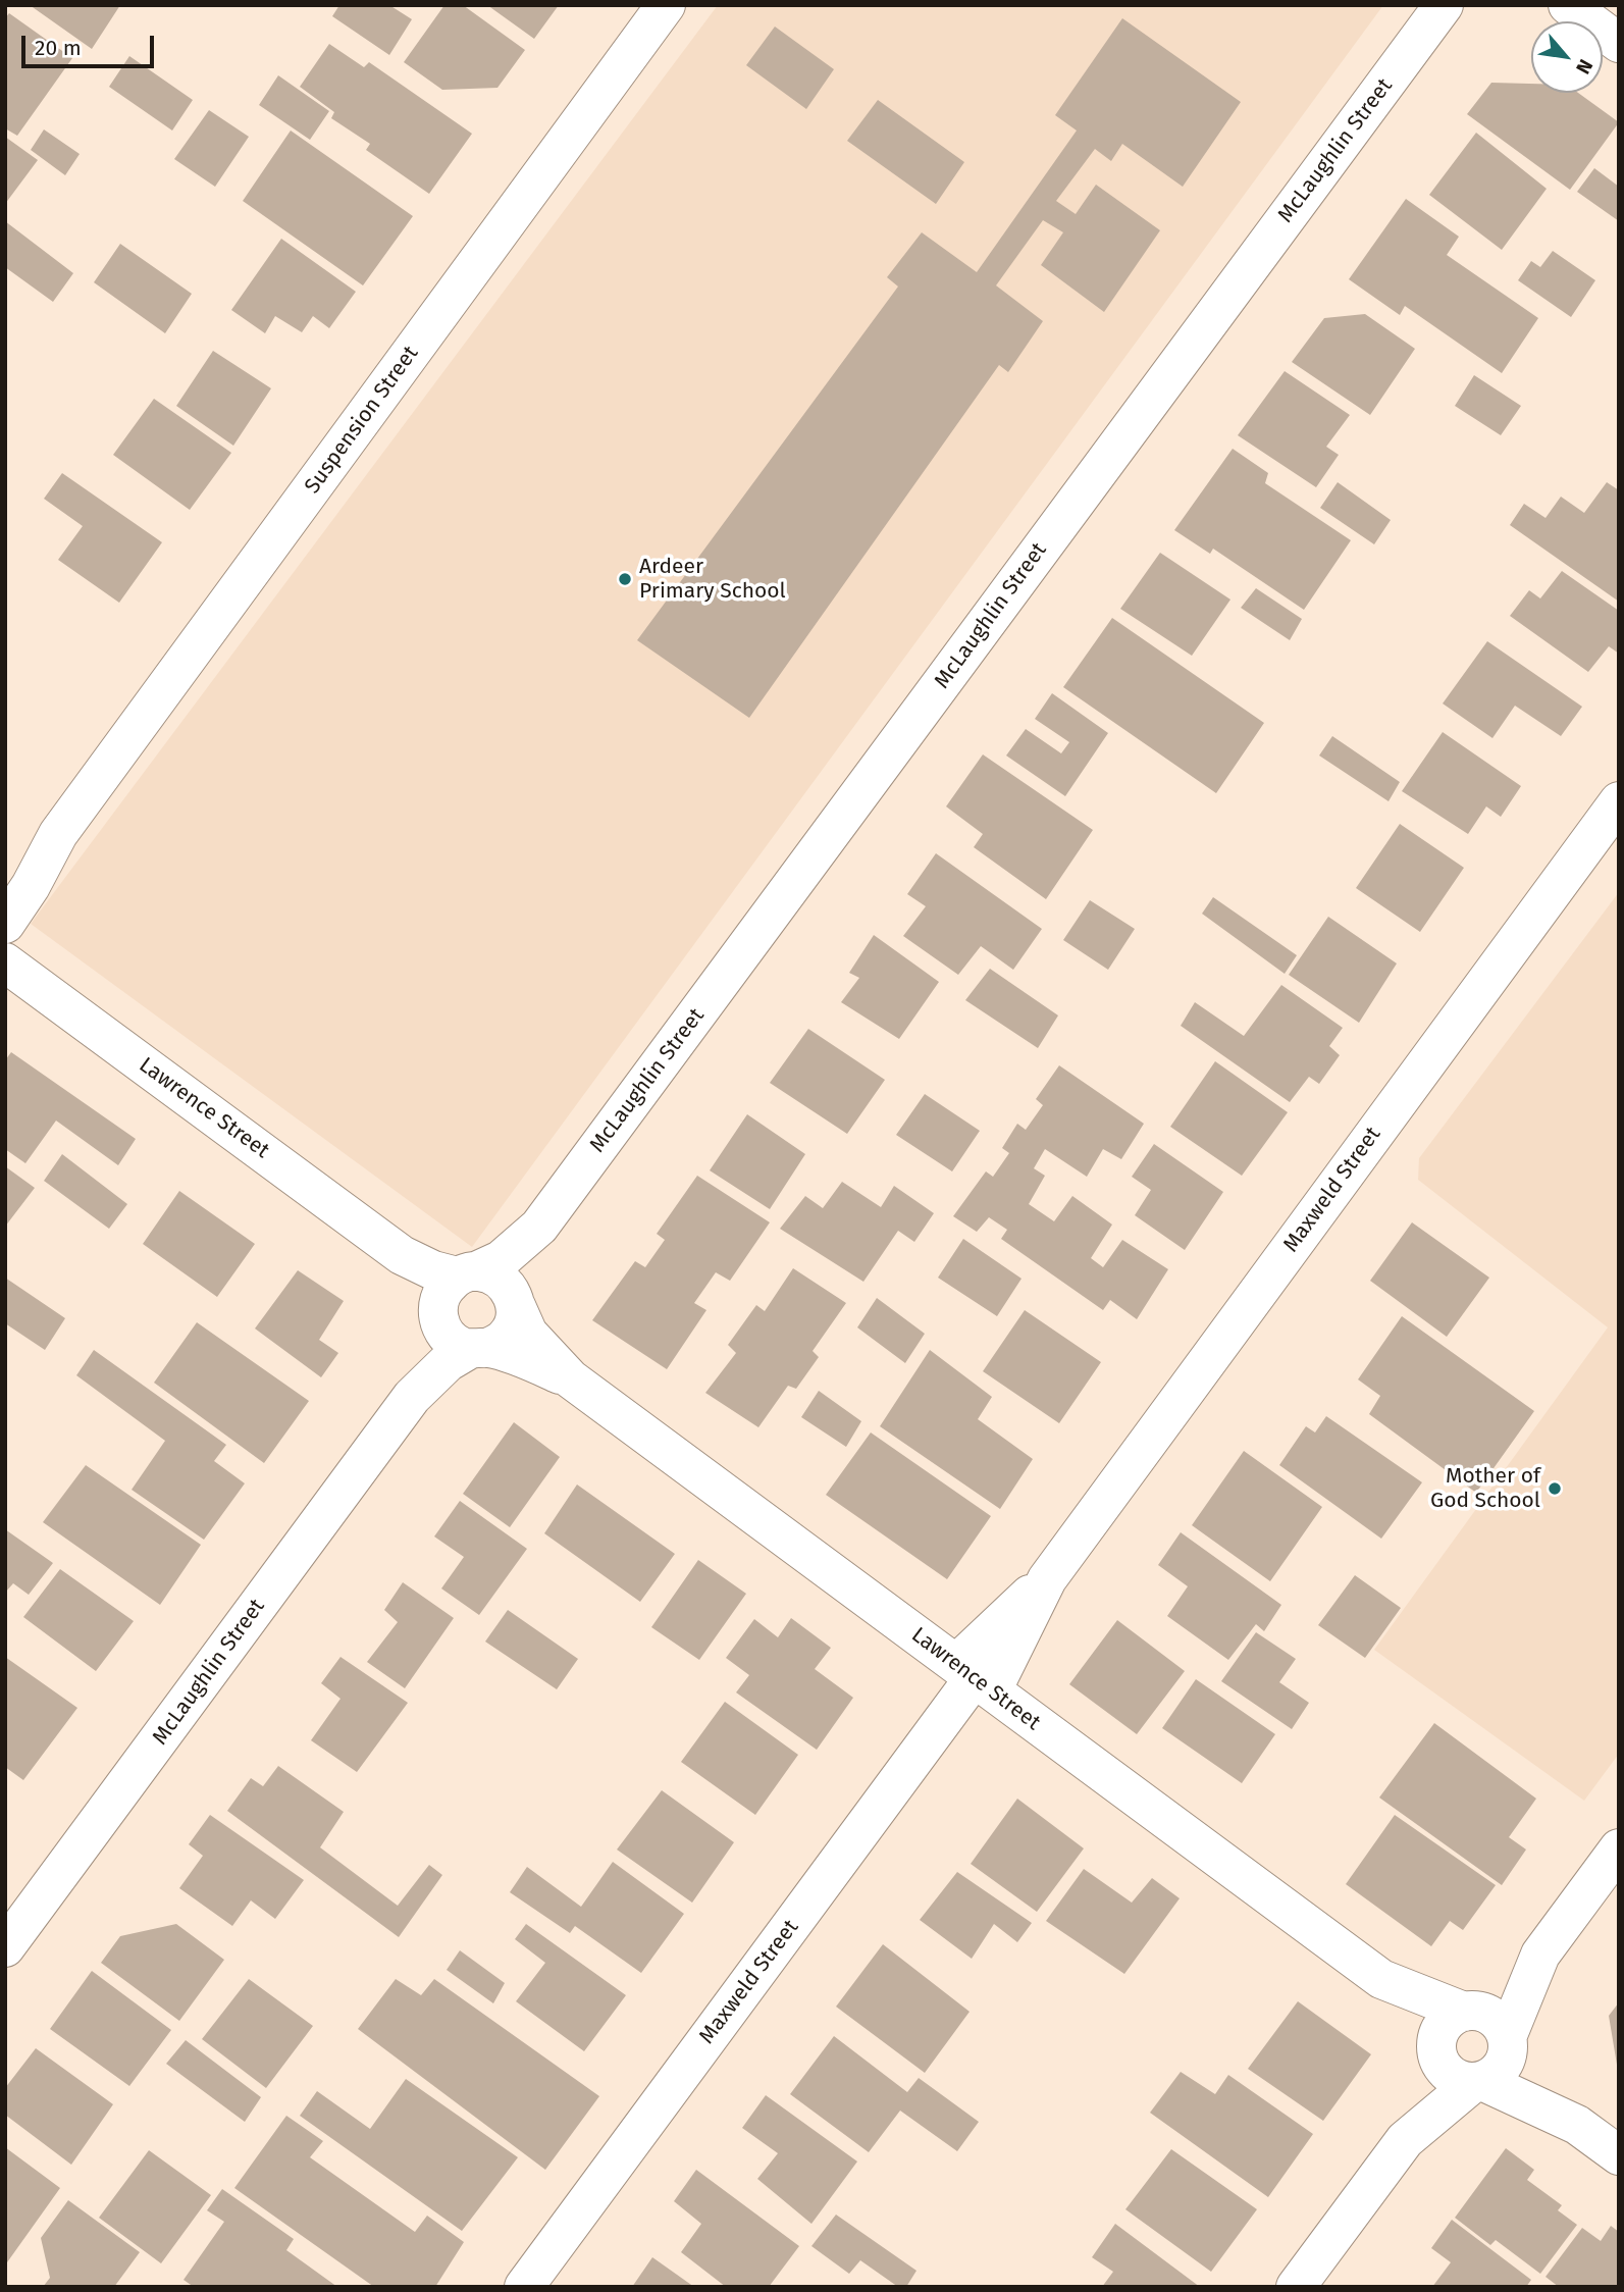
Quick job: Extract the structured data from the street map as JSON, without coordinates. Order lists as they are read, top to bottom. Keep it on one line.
{"streets":{"street":["McLaughlin Street","Suspension Street","Lawrence Street","Maxweld Street"]},"crossings":[["McLaughlin Street","Lawrence Street"],["Lawrence Street","Maxweld Street"]],"places":["Ardeer Primary School","Mother of God School"],"scale_bar":"20 m","north":"bottom right"}
